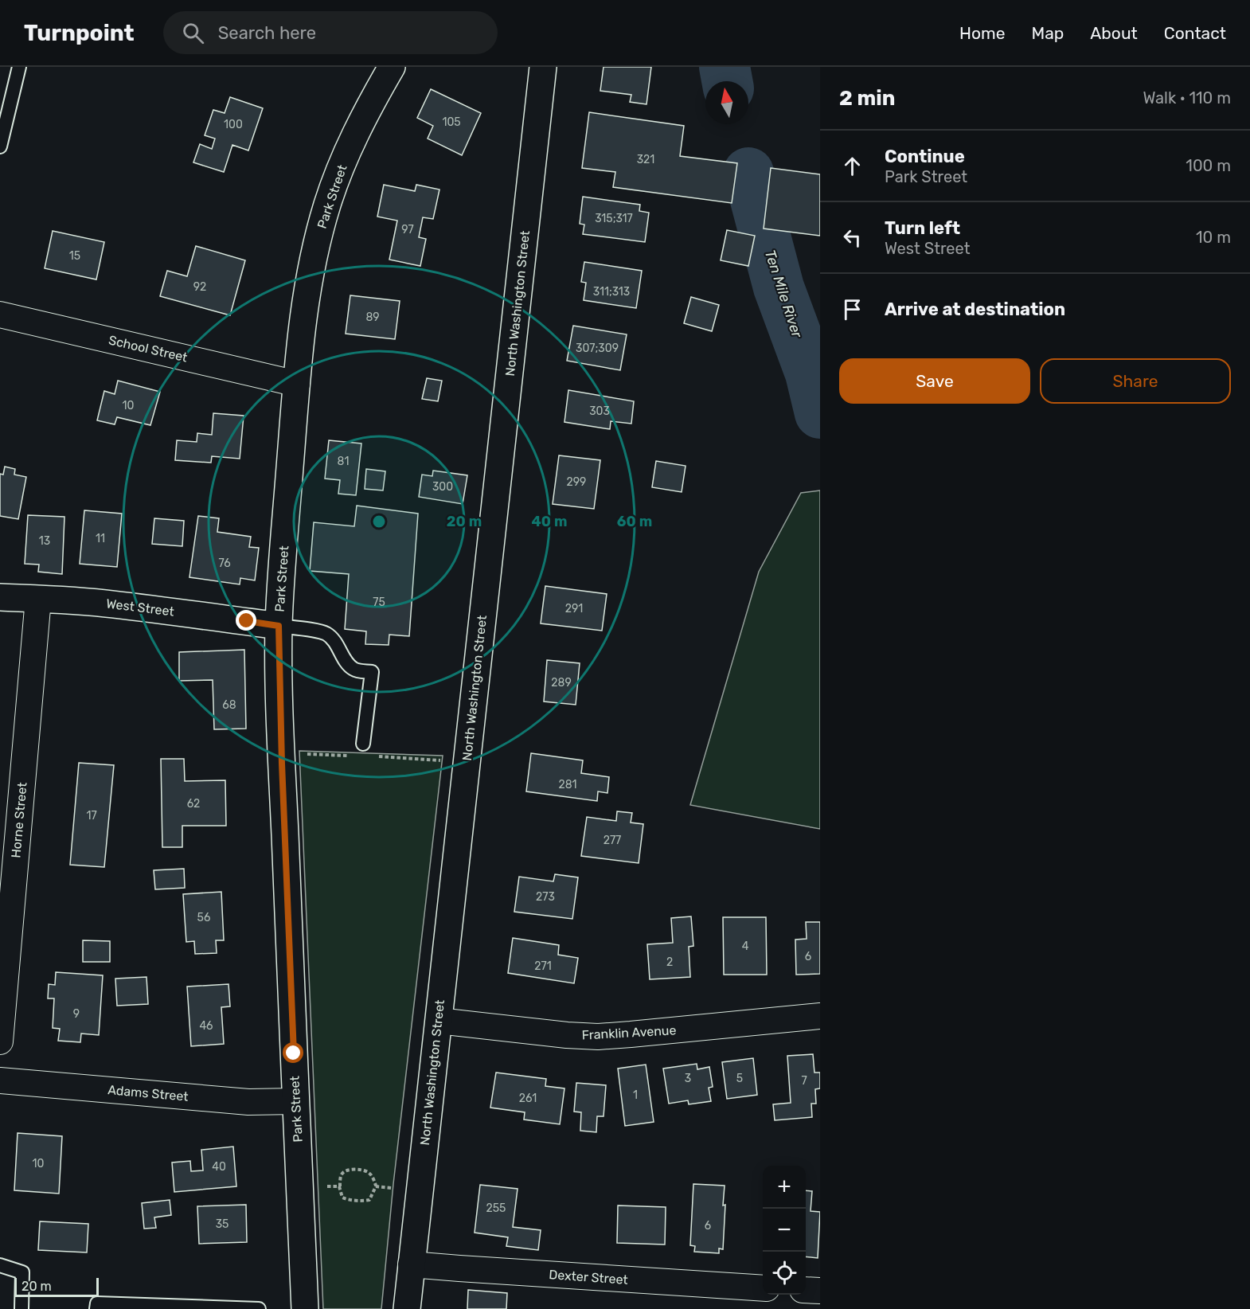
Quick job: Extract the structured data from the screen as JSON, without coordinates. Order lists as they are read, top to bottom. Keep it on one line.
{"streets":{"street":["Park Street","North Washington Street","School Street","West Street","Horne Street","Franklin Avenue","Adams Street","Dexter Street"]},"crossings":[["Park Street","School Street"],["Park Street","West Street"],["Park Street","Adams Street"],["North Washington Street","Franklin Avenue"],["North Washington Street","Dexter Street"],["West Street","Horne Street"]],"water":["Ten Mile River"],"house_numbers":["105","100","321","315;317","97","15","92","311;313","89","307;309","10","303","81","299","300","11","13","76","75","291","289","68","281","62","17","277","273","56","4","6","2","271","9","46","3","5","7","1","261","10","40","255","35","6"],"scale_bar":"20 m","north":"top","page":{"header":"Turnpoint","search":"Search here","nav":["Home","Map","About","Contact"],"heading":["2 min","Walk · 110 m"],"list":[["Continue","Park Street","100 m"],["Turn left","West Street","10 m"],"Arrive at destination"],"buttons":["Save","Share"],"map_buttons":["+","−"],"scale":"20 m"},"rings":["20 m","40 m","60 m"]}
